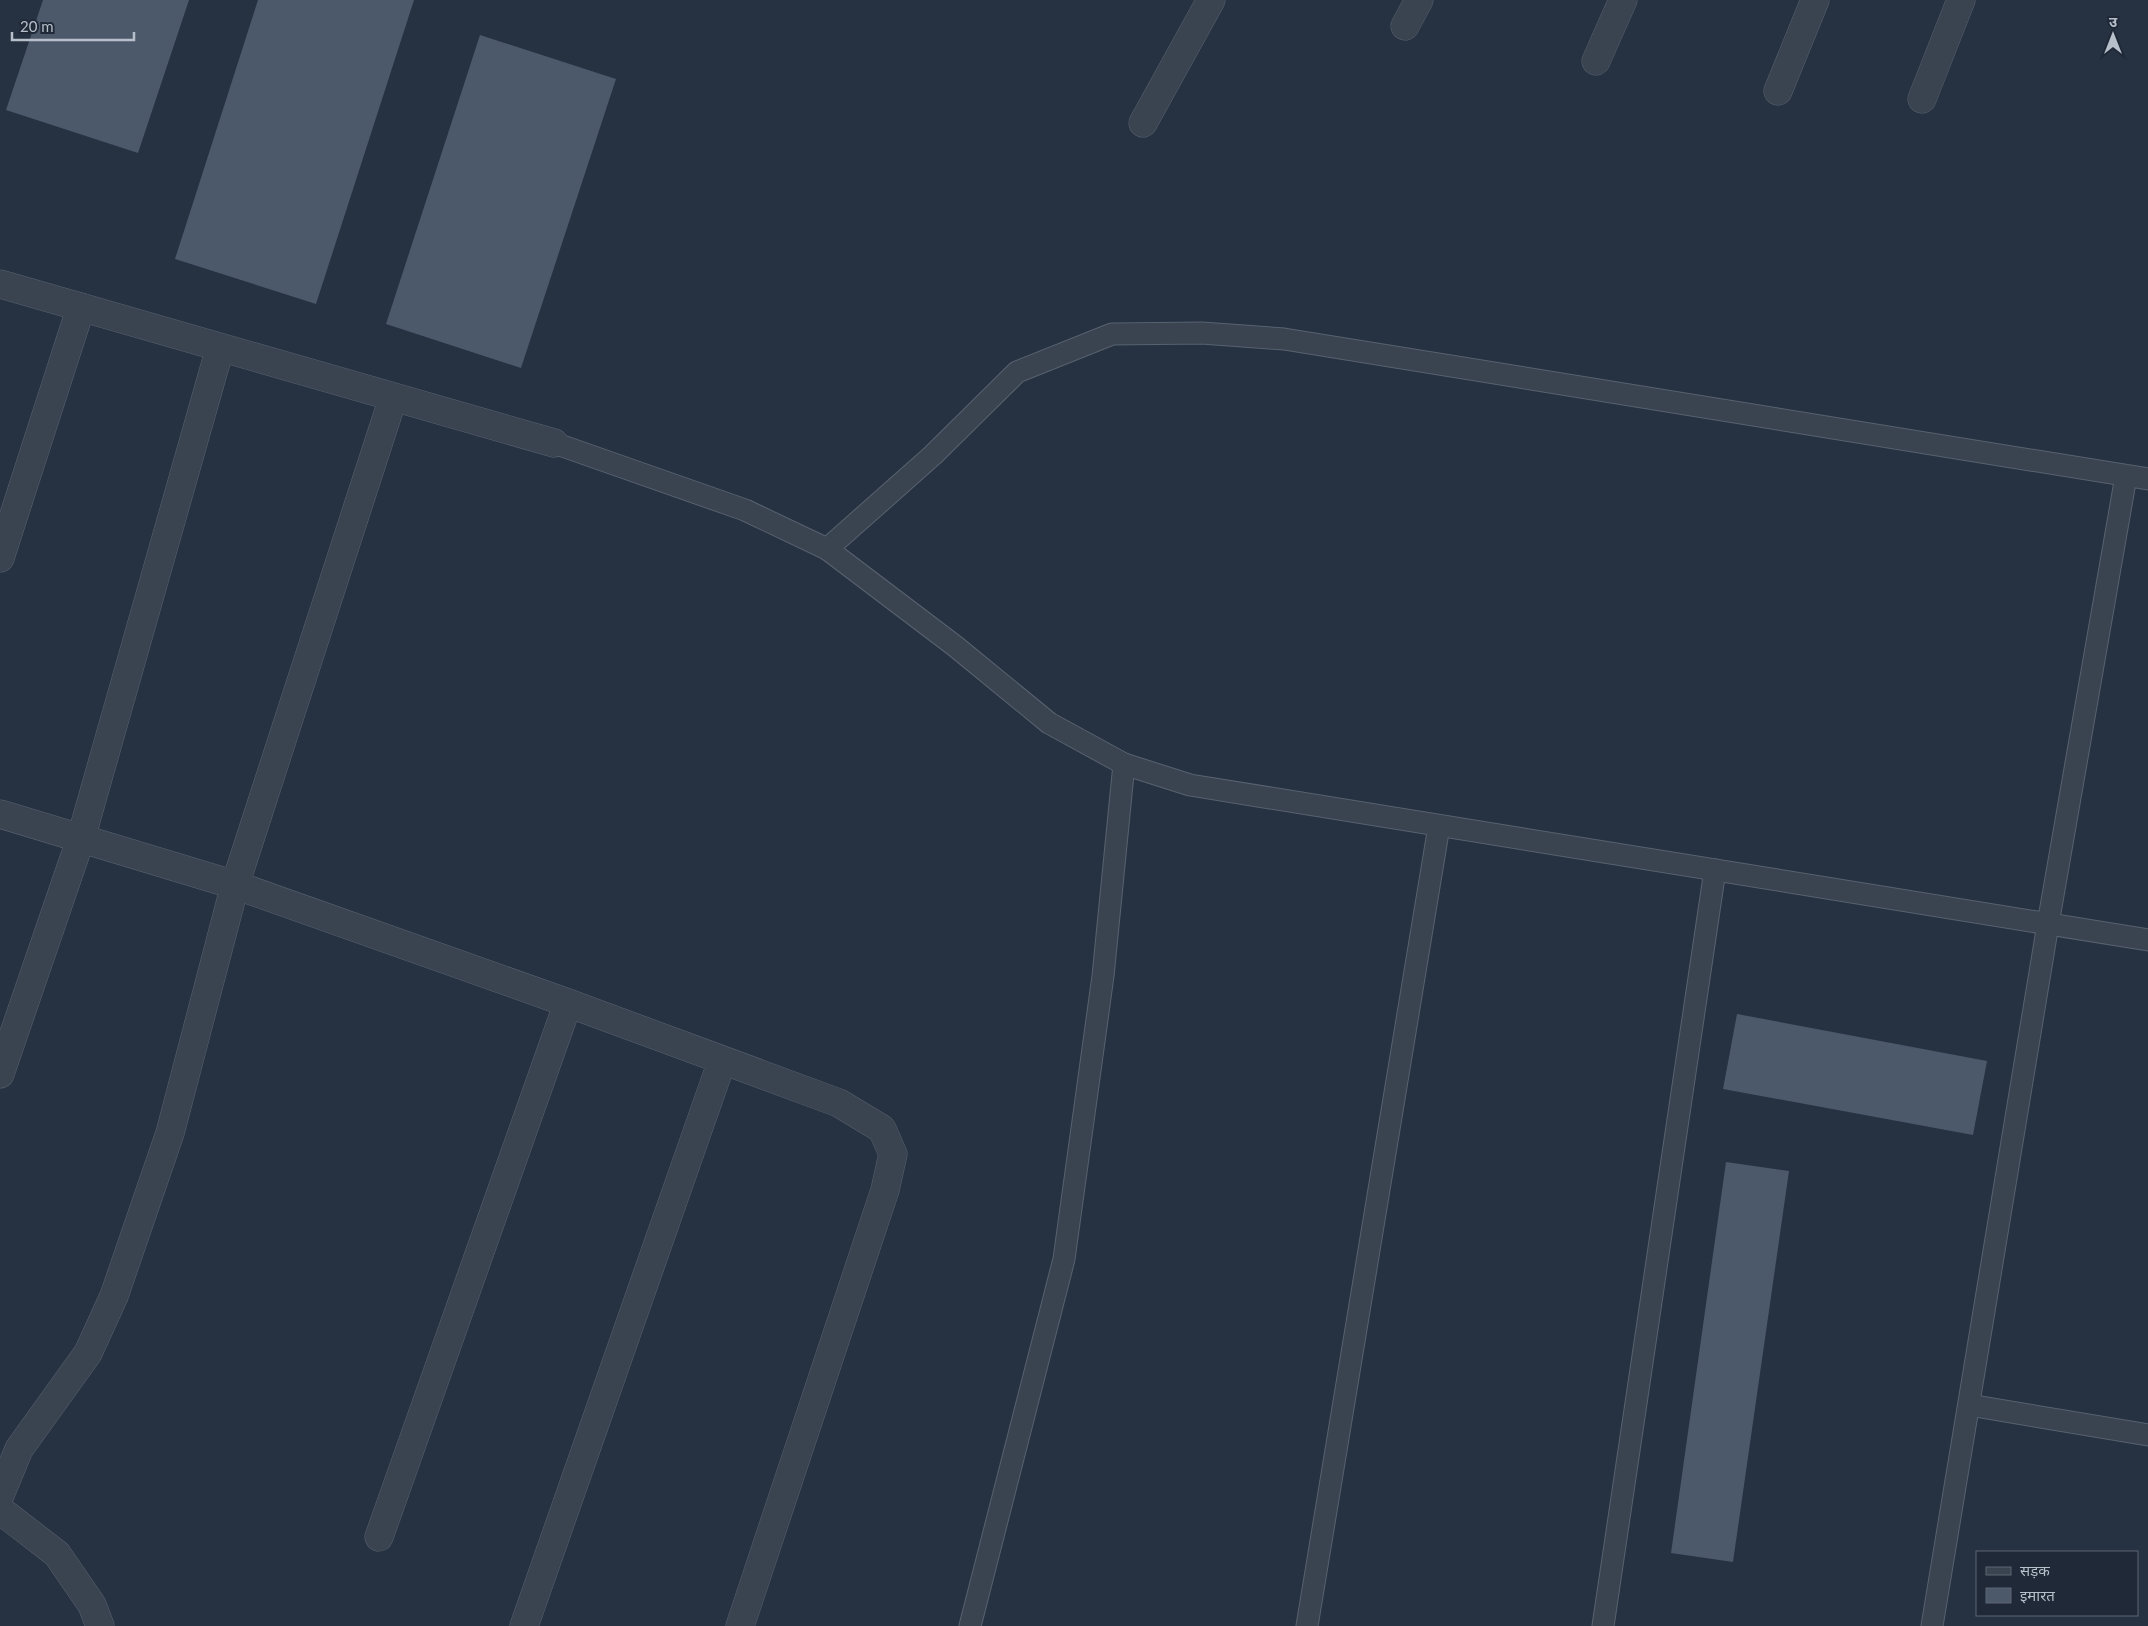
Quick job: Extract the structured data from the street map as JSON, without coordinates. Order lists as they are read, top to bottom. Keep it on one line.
{"legend":["सड़क","इमारत"],"scale_bar":"20 m","north":"top"}
